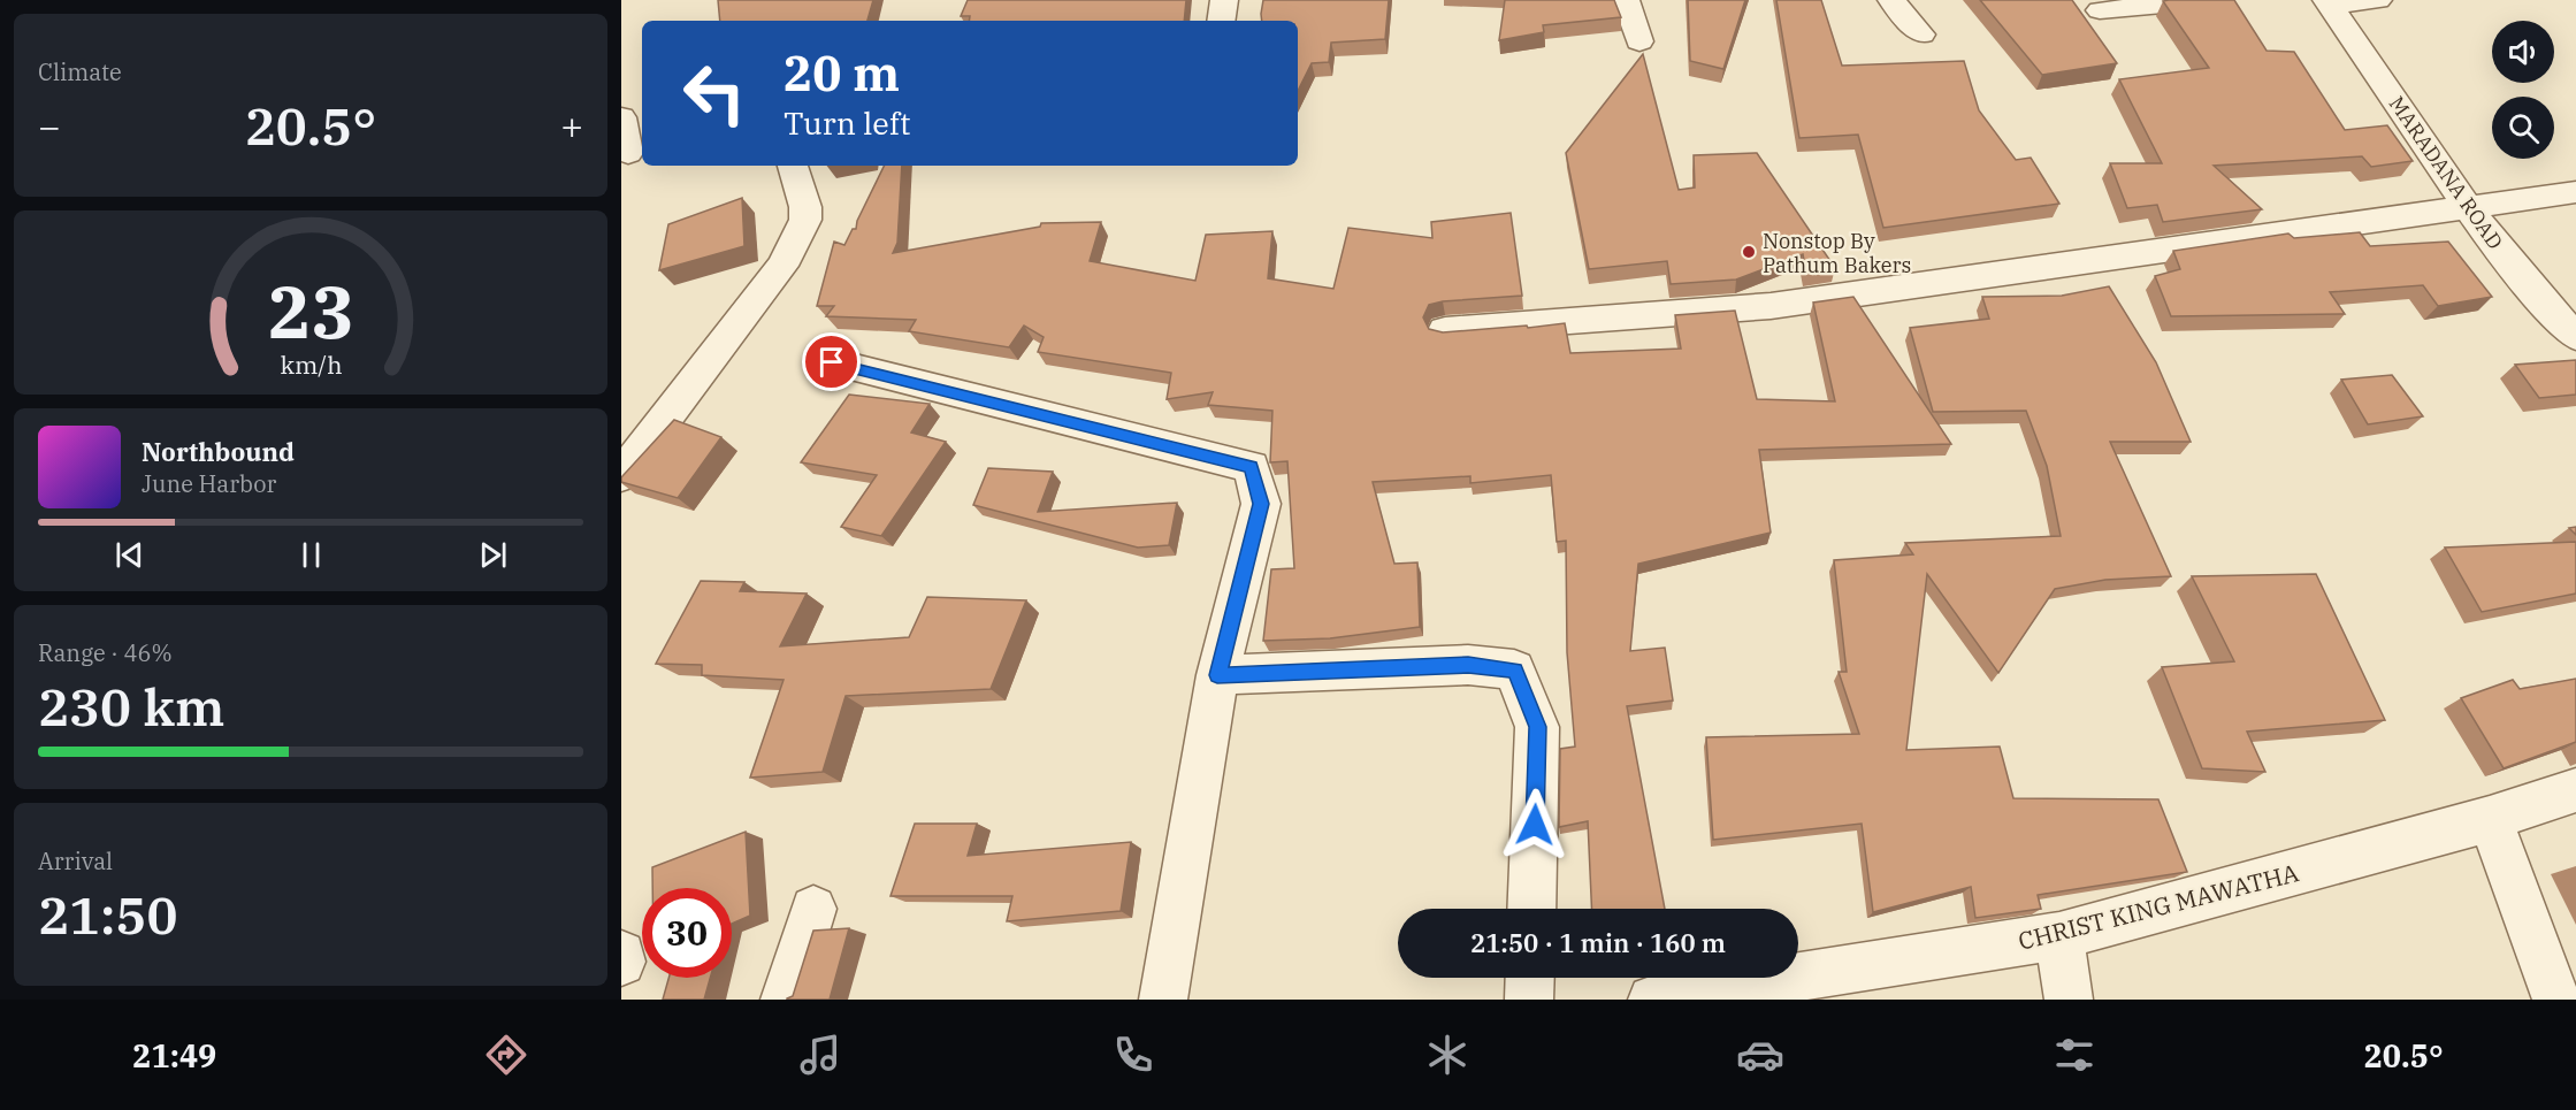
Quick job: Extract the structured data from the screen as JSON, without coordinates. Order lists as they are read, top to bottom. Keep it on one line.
{"streets":{"street":["MARADANA ROAD","CHRIST KING MAWATHA"]},"places":["Nonstop By Pathum Bakers"],"page":{"tile":["Climate",["Range · 46%","230 km"],["Arrival","21:50"]],"turn":["20 m","Turn left"],"heat":["−","20.5°","+"],"song":["Northbound","June Harbor"],"limit":"30","trip":"21:50 · 1 min · 160 m","tabs":["21:49","20.5°"],"gauge":["23","km/h"]}}
